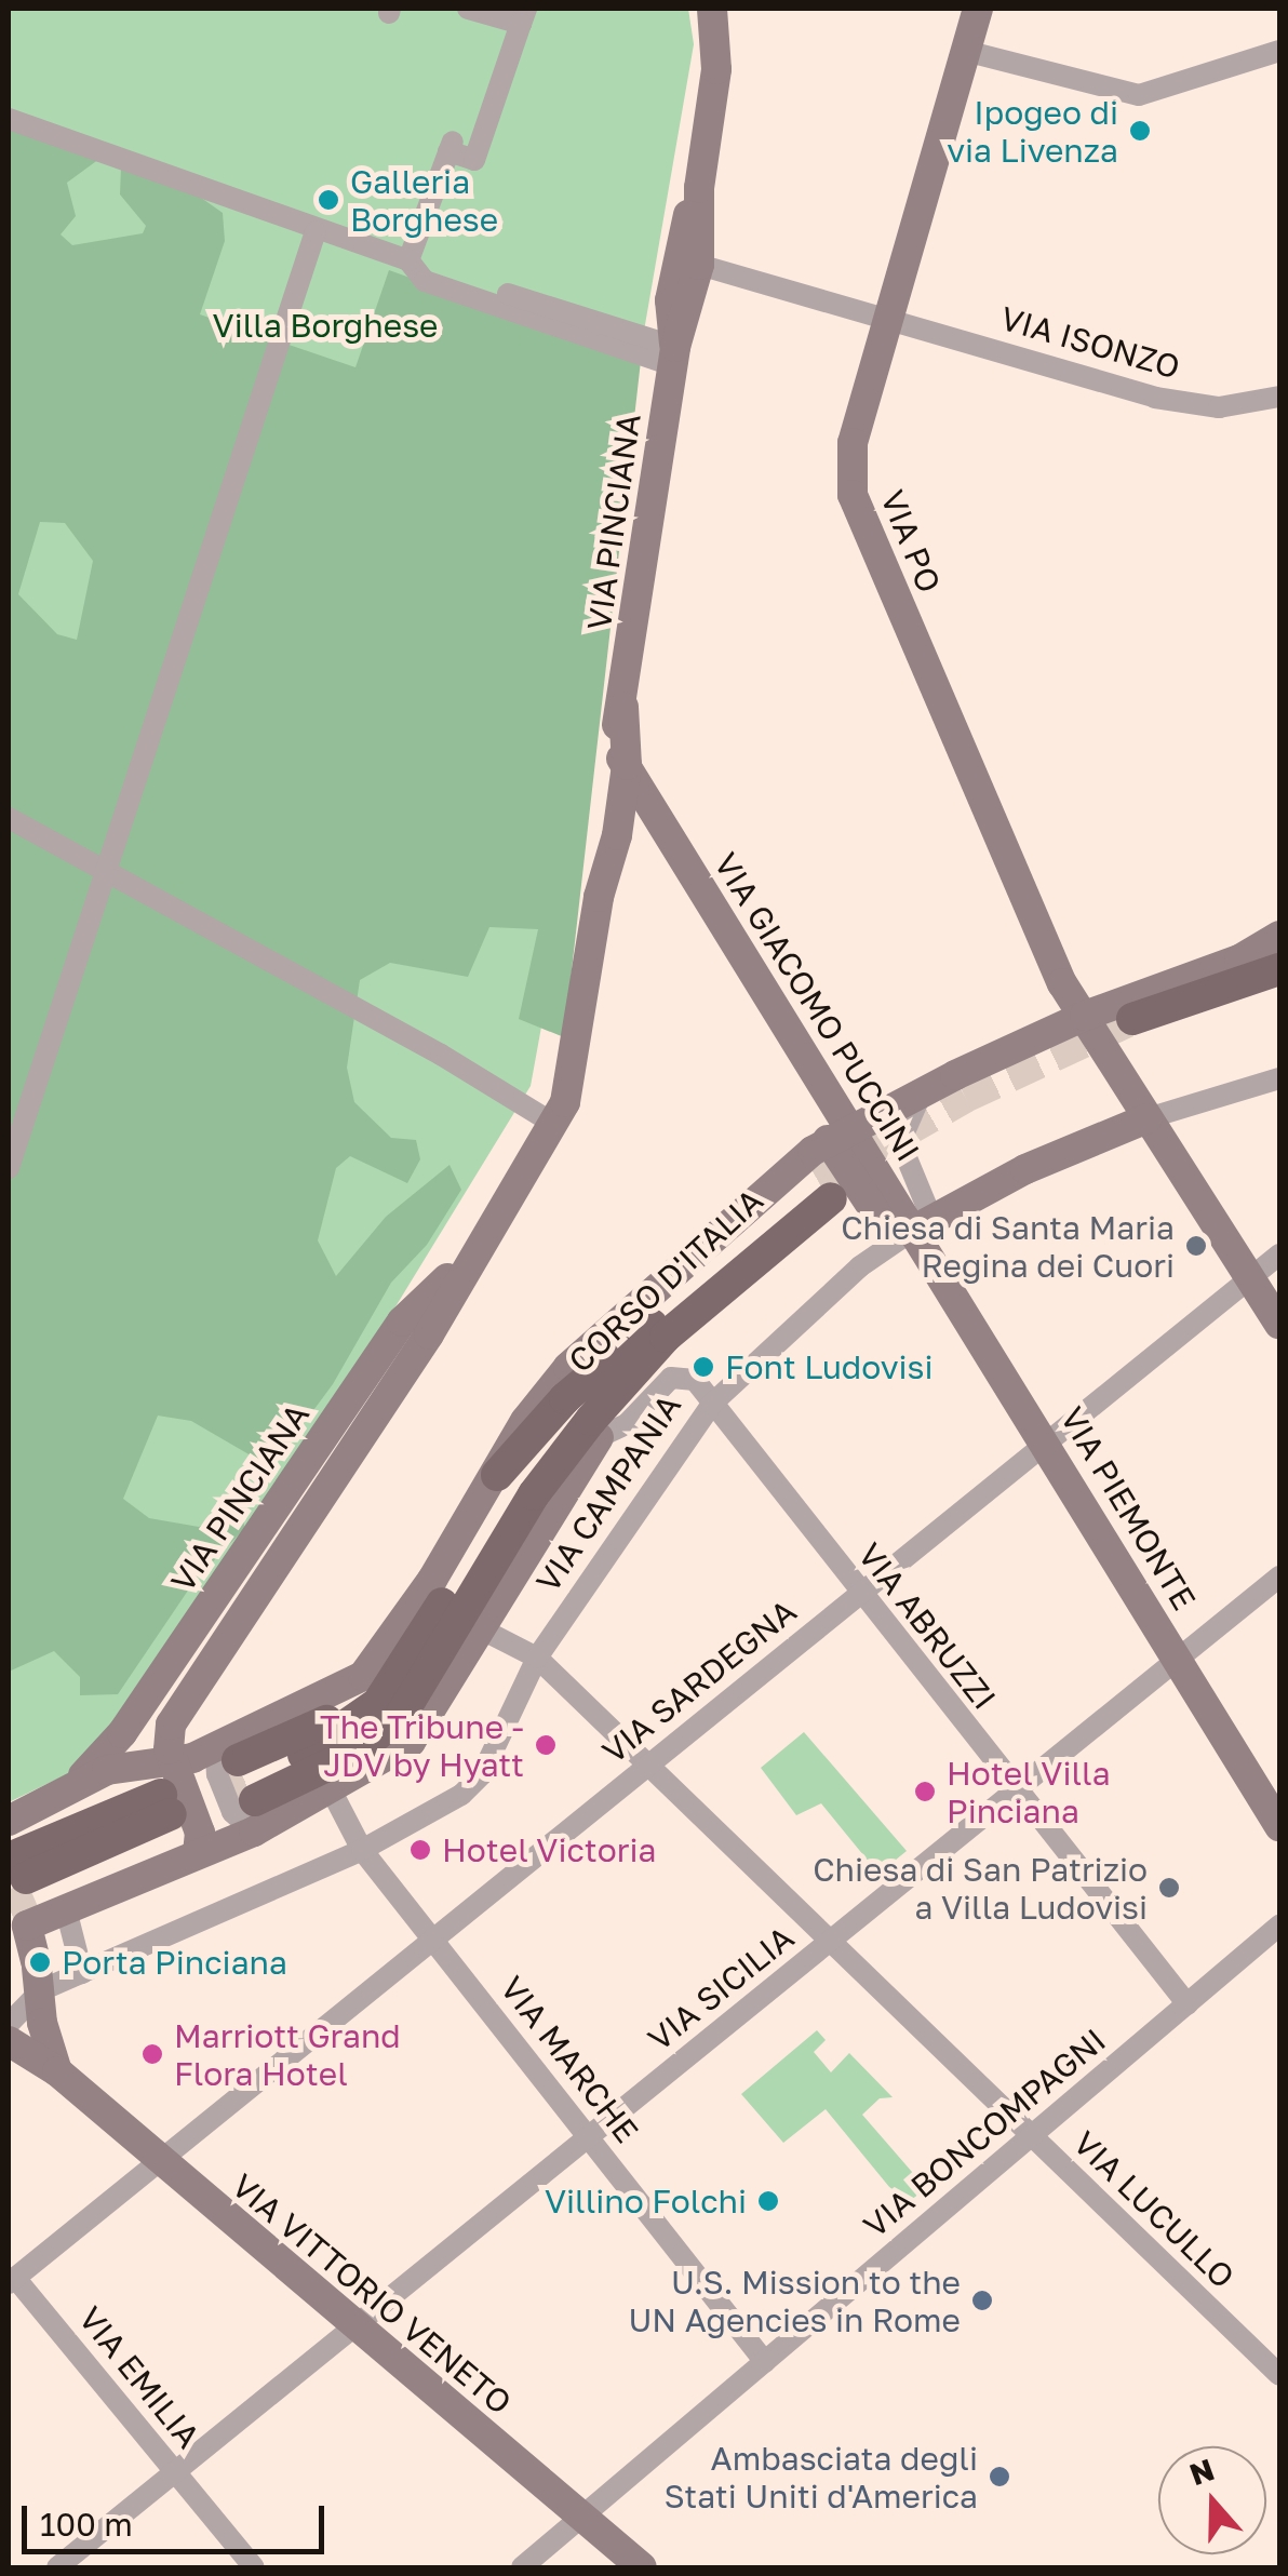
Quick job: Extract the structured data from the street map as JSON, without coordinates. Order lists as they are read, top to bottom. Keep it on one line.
{"streets":{"main road":["CORSO D'ITALIA"],"street":["VIA ISONZO","VIA PINCIANA","VIA PO","VIA GIACOMO PUCCINI","VIA CAMPANIA","VIA PIEMONTE","VIA ABRUZZI","VIA SARDEGNA","VIA SICILIA","VIA MARCHE","VIA BONCOMPAGNI","VIA LUCULLO","VIA VITTORIO VENETO","VIA EMILIA"]},"crossings":[["VIA ISONZO","VIA PINCIANA"],["VIA ISONZO","VIA PO"],["VIA PINCIANA","VIA GIACOMO PUCCINI"],["VIA PINCIANA","CORSO D'ITALIA"],["VIA PO","CORSO D'ITALIA"],["VIA PO","VIA CAMPANIA"],["VIA PO","VIA SARDEGNA"],["VIA GIACOMO PUCCINI","CORSO D'ITALIA"],["VIA GIACOMO PUCCINI","VIA CAMPANIA"],["VIA GIACOMO PUCCINI","VIA PIEMONTE"],["CORSO D'ITALIA","VIA ABRUZZI"],["CORSO D'ITALIA","VIA MARCHE"],["CORSO D'ITALIA","VIA LUCULLO"],["VIA CAMPANIA","VIA PIEMONTE"],["VIA CAMPANIA","VIA ABRUZZI"],["VIA CAMPANIA","VIA MARCHE"],["VIA CAMPANIA","VIA LUCULLO"],["VIA PIEMONTE","VIA SARDEGNA"],["VIA PIEMONTE","VIA SICILIA"],["VIA ABRUZZI","VIA SARDEGNA"],["VIA ABRUZZI","VIA SICILIA"],["VIA ABRUZZI","VIA BONCOMPAGNI"],["VIA SARDEGNA","VIA MARCHE"],["VIA SARDEGNA","VIA LUCULLO"],["VIA SARDEGNA","VIA VITTORIO VENETO"],["VIA SARDEGNA","VIA EMILIA"],["VIA SICILIA","VIA MARCHE"],["VIA SICILIA","VIA LUCULLO"],["VIA SICILIA","VIA VITTORIO VENETO"],["VIA SICILIA","VIA EMILIA"],["VIA MARCHE","VIA BONCOMPAGNI"],["VIA BONCOMPAGNI","VIA LUCULLO"],["VIA BONCOMPAGNI","VIA VITTORIO VENETO"]],"parks":["Villa Borghese"],"places":["Ipogeo di via Livenza","Galleria Borghese","Chiesa di Santa Maria Regina dei Cuori","Font Ludovisi","The Tribune - JDV by Hyatt","Hotel Villa Pinciana","Hotel Victoria","Chiesa di San Patrizio a Villa Ludovisi","Porta Pinciana","Marriott Grand Flora Hotel","Villino Folchi","U.S. Mission to the UN Agencies in Rome","Ambasciata degli Stati Uniti d'America"],"scale_bar":"100 m","north":"top"}
